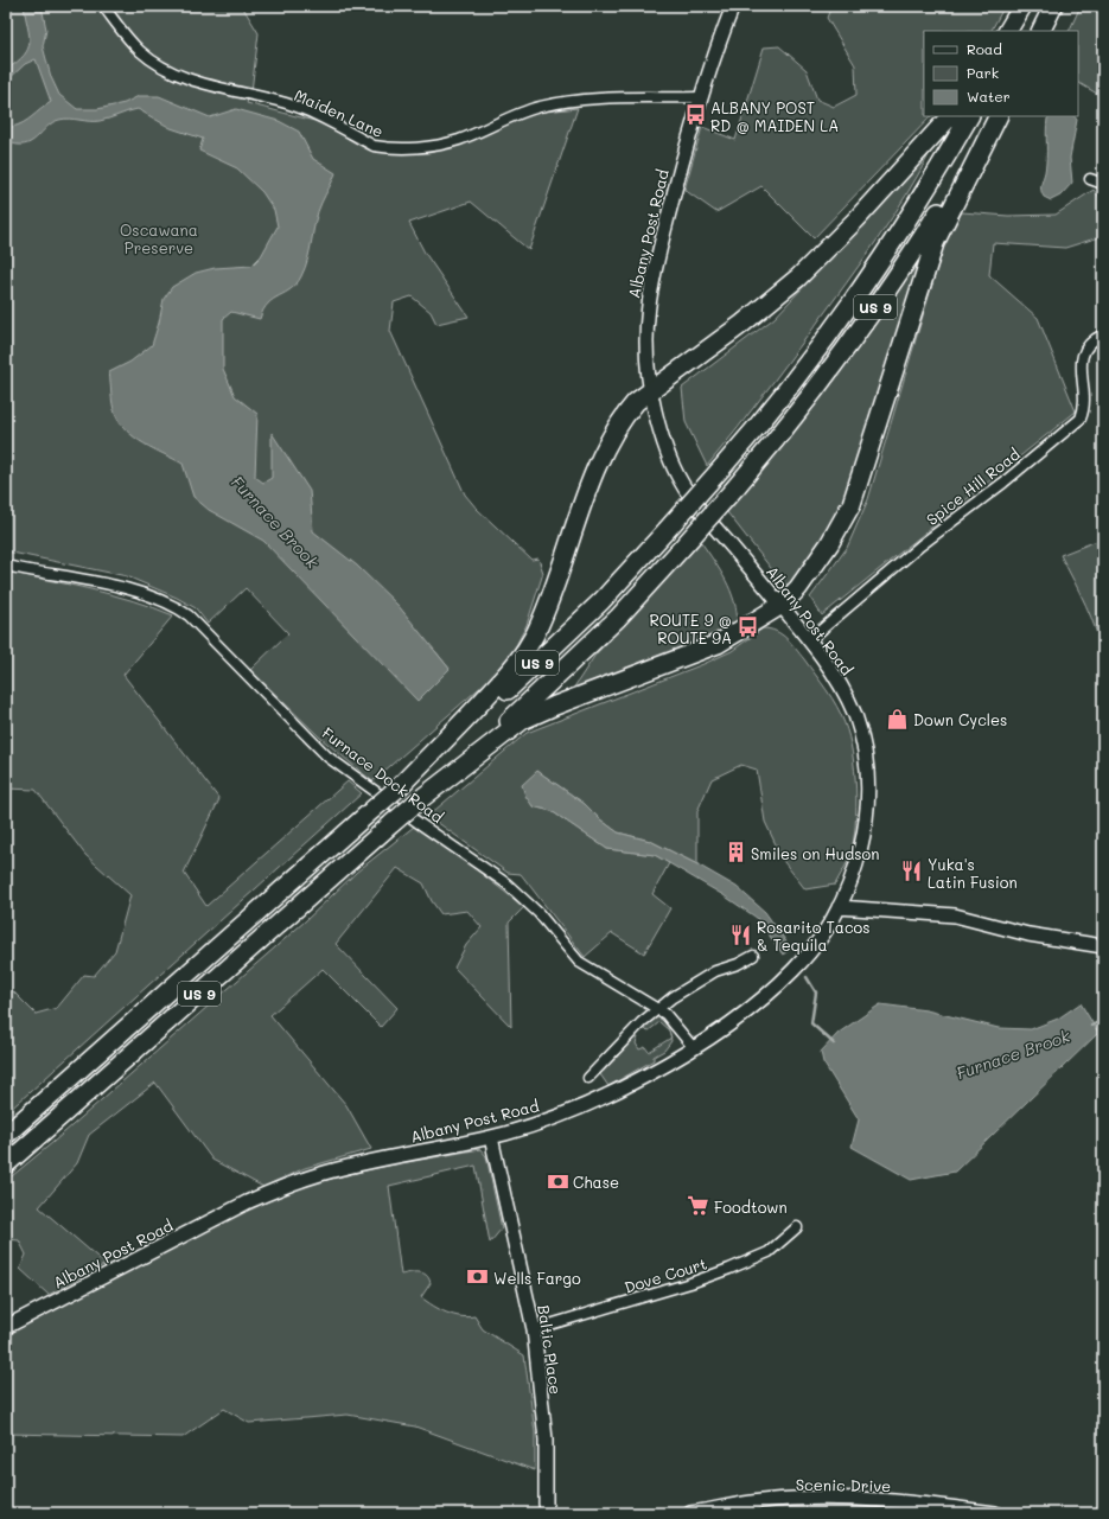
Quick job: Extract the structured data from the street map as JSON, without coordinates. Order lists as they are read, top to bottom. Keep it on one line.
{"streets":{"highway":["US 9"],"main road":["Albany Post Road","Baltic Place","Scenic Drive"],"street":["Maiden Lane","Spice Hill Road","Furnace Dock Road","Dove Court"]},"crossings":[["Maiden Lane","Albany Post Road"],["Albany Post Road","Spice Hill Road"],["Albany Post Road","Furnace Dock Road"],["Albany Post Road","Baltic Place"],["Dove Court","Baltic Place"]],"water":["Furnace Brook"],"parks":["Oscawana Preserve"],"places":{"bus stop":["ALBANY POST RD @ MAIDEN LA","ROUTE 9 @ ROUTE 9A"],"shop":["Down Cycles"],"building":["Smiles on Hudson"],"restaurant":["Yuka's Latin Fusion","Rosarito Tacos & Tequila"],"bank":["Chase","Wells Fargo"],"supermarket":["Foodtown"]},"legend":["Road","Park","Water"]}
